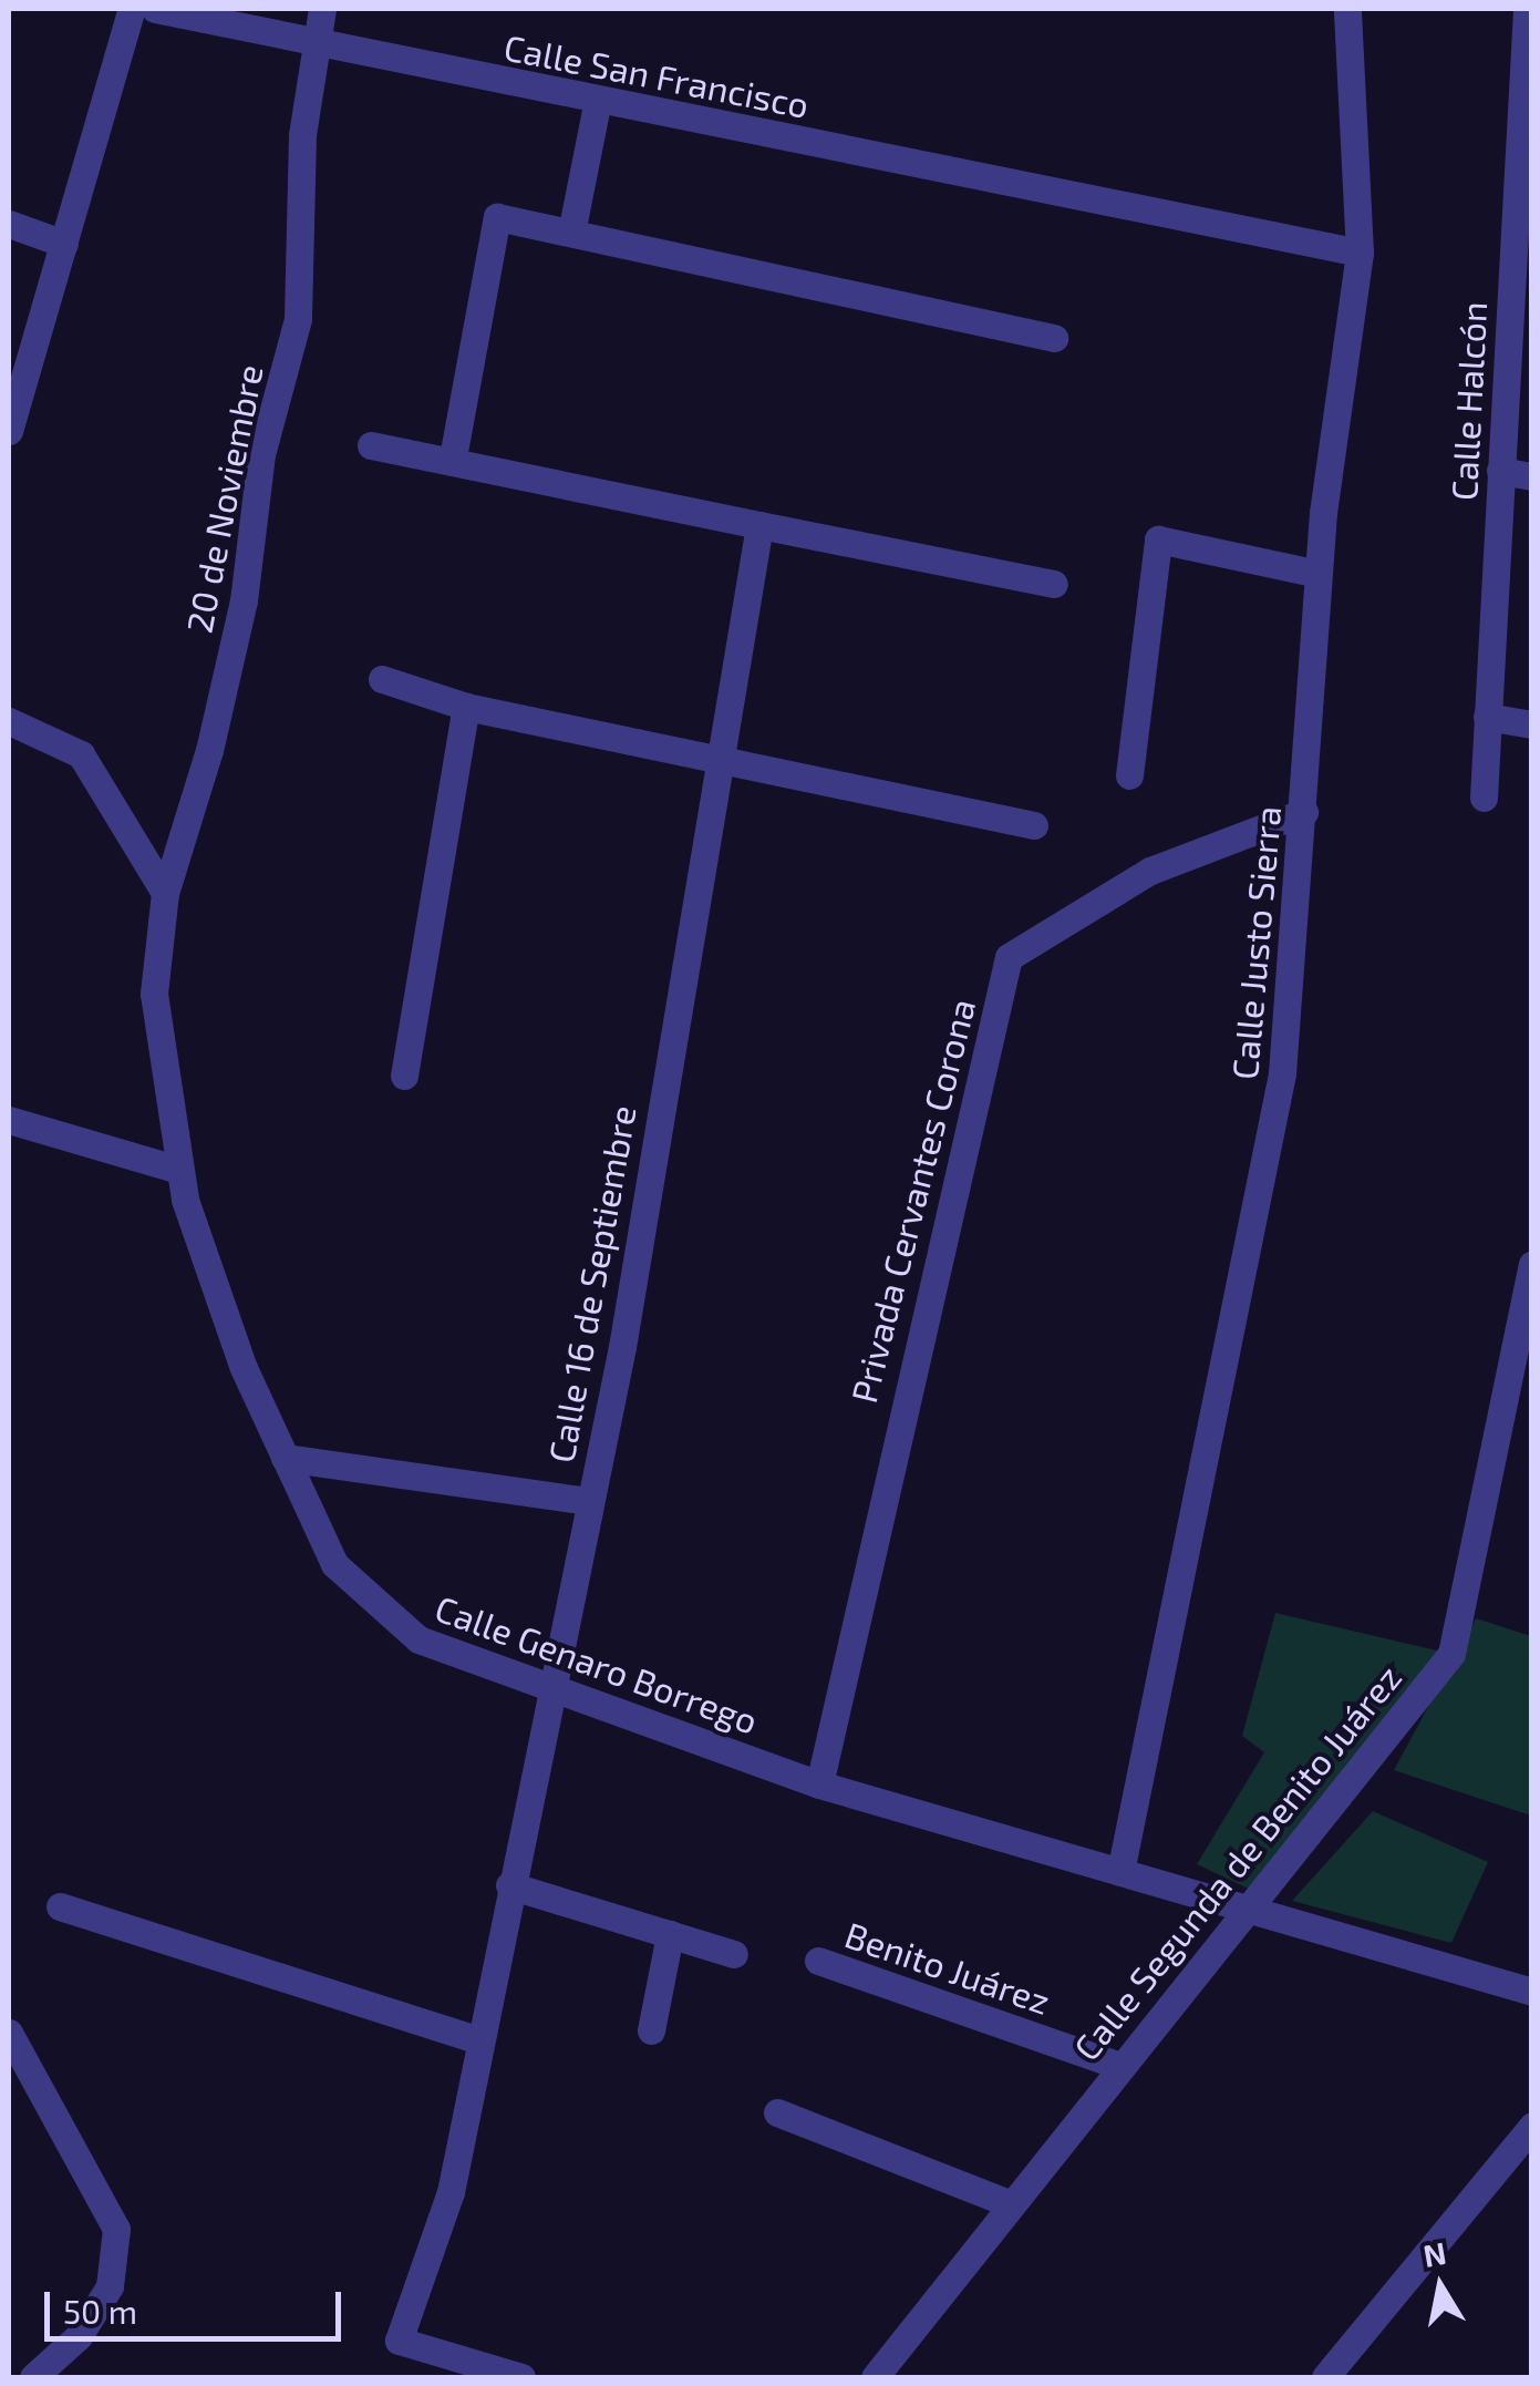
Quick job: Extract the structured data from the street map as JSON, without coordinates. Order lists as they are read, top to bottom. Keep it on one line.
{"streets":{"street":["Calle San Francisco","Calle Halcón","20 de Noviembre","Calle Justo Sierra","Privada Cervantes Corona","Calle 16 de Septiembre","Calle Genaro Borrego","Calle Segunda de Benito Juárez","Benito Juárez"]},"crossings":[["Calle San Francisco","20 de Noviembre"],["Calle San Francisco","Calle Justo Sierra"],["20 de Noviembre","Calle Genaro Borrego"],["Calle Justo Sierra","Privada Cervantes Corona"],["Calle Justo Sierra","Calle Genaro Borrego"],["Privada Cervantes Corona","Calle Genaro Borrego"],["Calle 16 de Septiembre","Calle Genaro Borrego"],["Calle Genaro Borrego","Calle Segunda de Benito Juárez"],["Calle Segunda de Benito Juárez","Benito Juárez"]],"scale_bar":"50 m","north":"top"}
